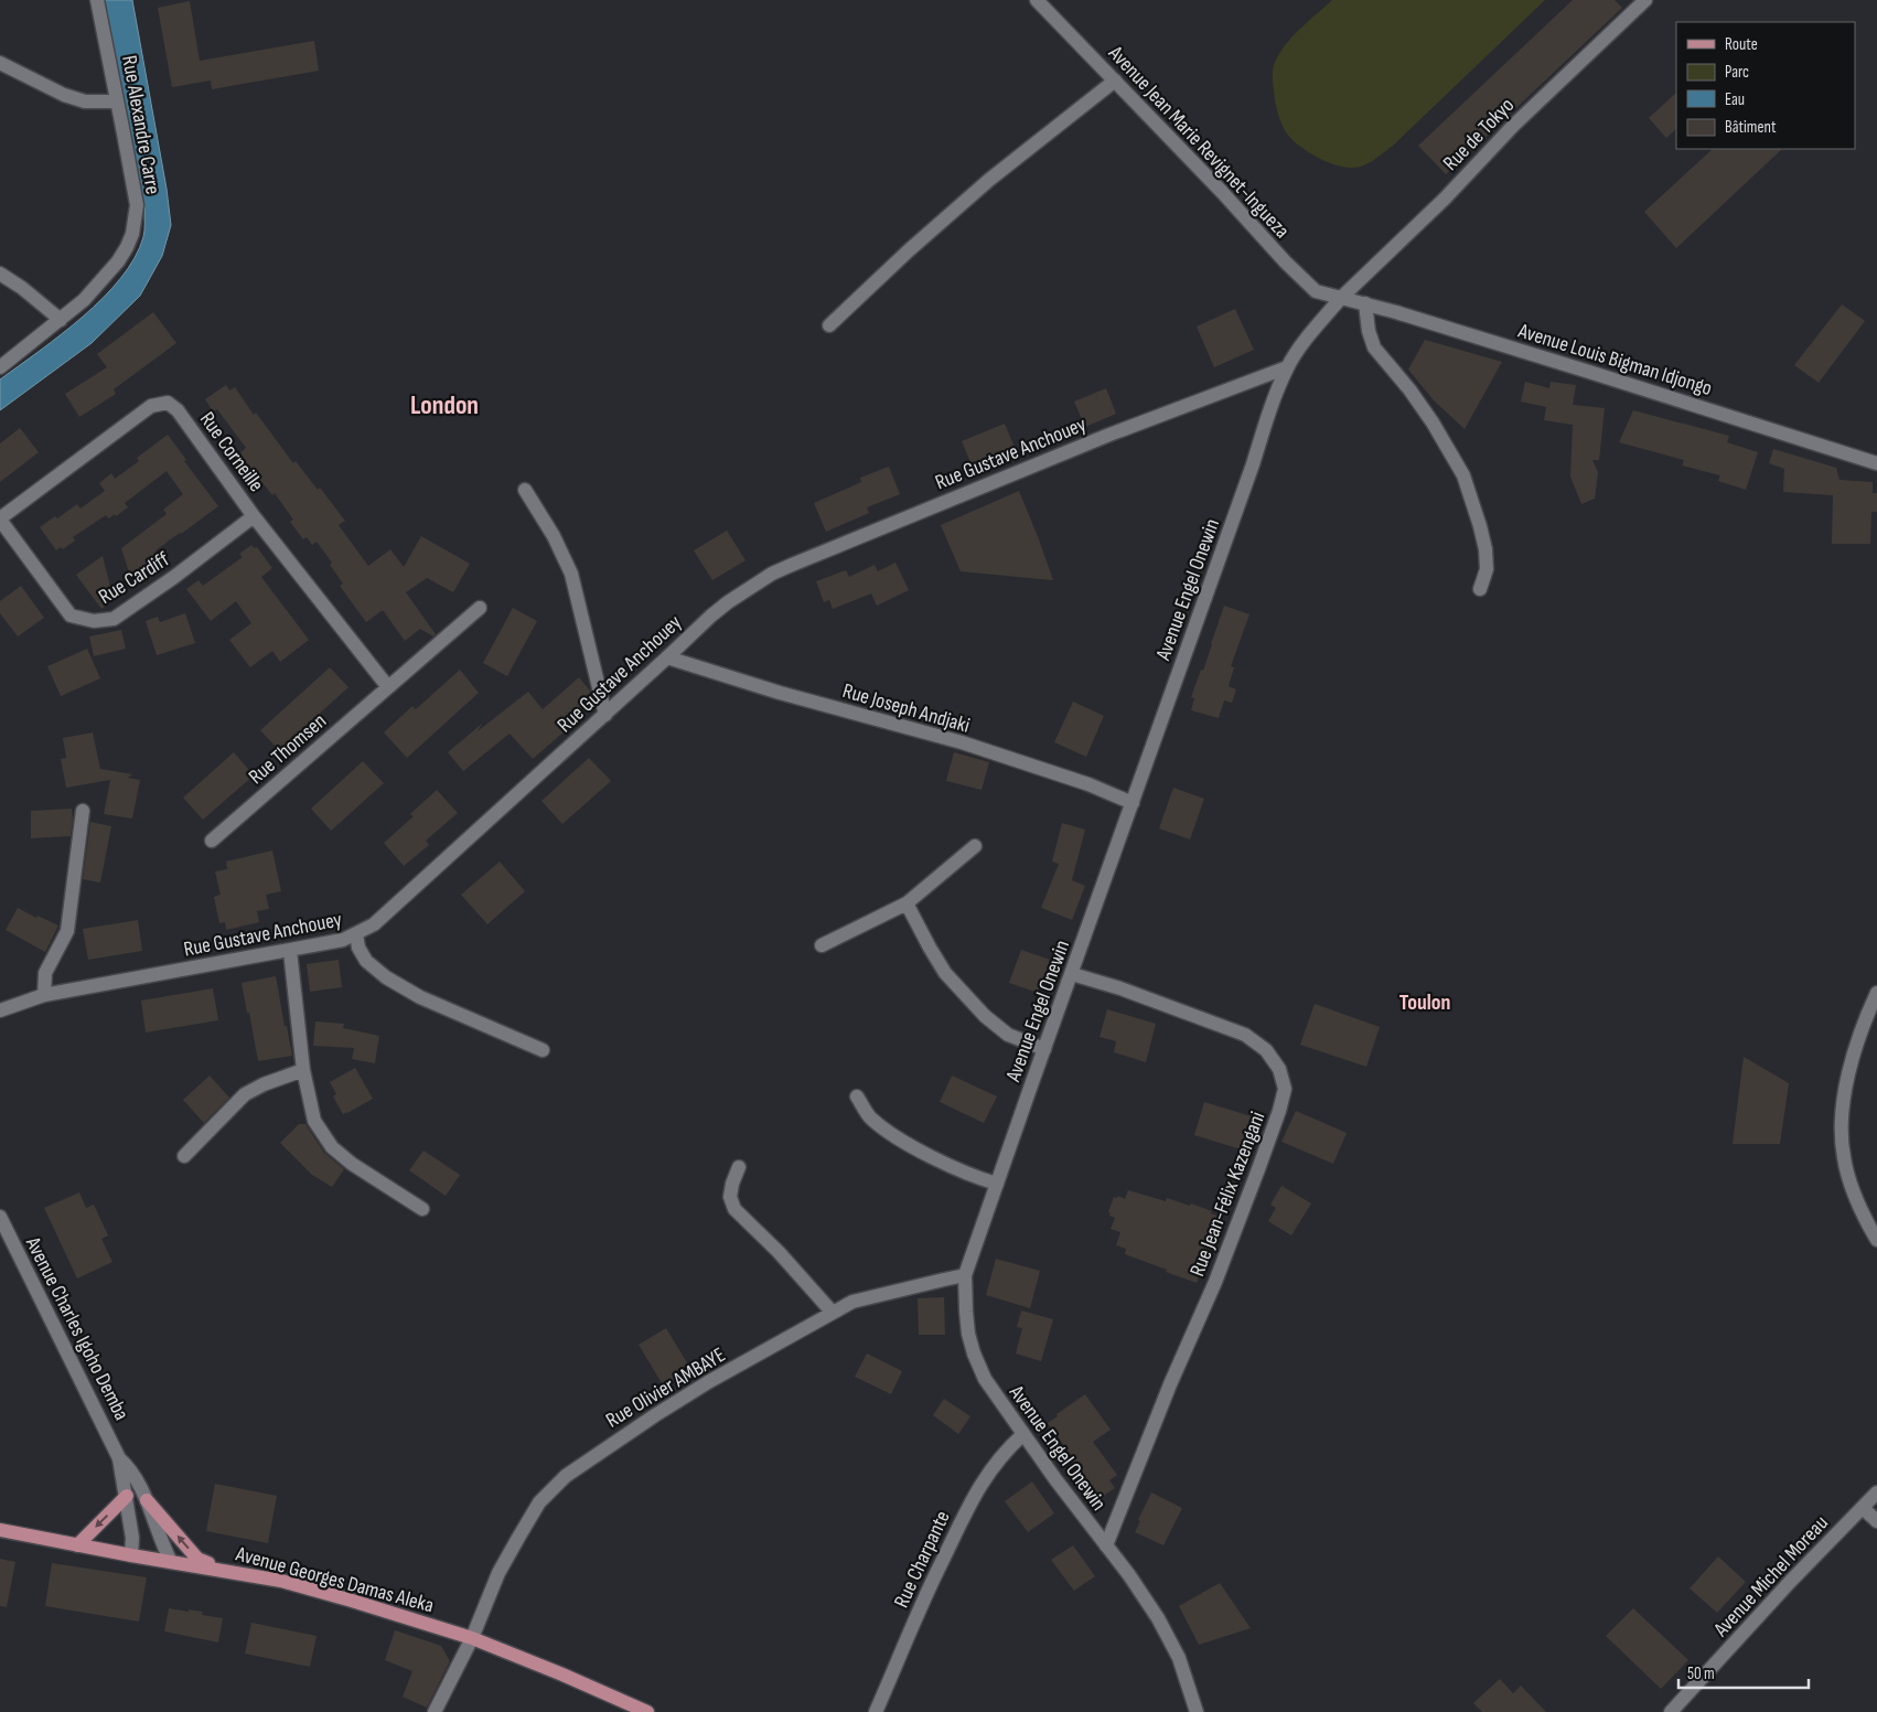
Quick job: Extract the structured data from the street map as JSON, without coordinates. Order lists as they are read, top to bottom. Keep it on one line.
{"streets":{"main road":["Avenue Georges Damas Aleka"],"street":["Rue Alexandre Carre","Rue de Tokyo","Avenue Jean Marie Revignet-Ingueza","Avenue Louis Bigman Idjongo","Rue Corneille","Rue Gustave Anchouey","Rue Cardiff","Avenue Engel Onewin","Rue Joseph Andjaki","Rue Thomsen","Rue Jean-Félix Kazengani","Avenue Charles Igoho Demba","Rue Olivier AMBAYE","Rue Charpante","Avenue Michel Moreau"]},"crossings":[["Rue de Tokyo","Avenue Jean Marie Revignet-Ingueza"],["Rue de Tokyo","Avenue Louis Bigman Idjongo"],["Rue de Tokyo","Avenue Engel Onewin"],["Avenue Jean Marie Revignet-Ingueza","Avenue Louis Bigman Idjongo"],["Avenue Jean Marie Revignet-Ingueza","Avenue Engel Onewin"],["Avenue Louis Bigman Idjongo","Avenue Engel Onewin"],["Rue Corneille","Rue Cardiff"],["Rue Corneille","Rue Thomsen"],["Rue Gustave Anchouey","Avenue Engel Onewin"],["Rue Gustave Anchouey","Rue Joseph Andjaki"],["Avenue Engel Onewin","Rue Joseph Andjaki"],["Avenue Engel Onewin","Rue Jean-Félix Kazengani"],["Avenue Engel Onewin","Rue Olivier AMBAYE"],["Avenue Engel Onewin","Rue Charpante"],["Rue Olivier AMBAYE","Avenue Georges Damas Aleka"]],"districts":["London","Toulon"],"legend":["Route","Parc","Eau","Bâtiment"],"scale_bar":"50 m"}
